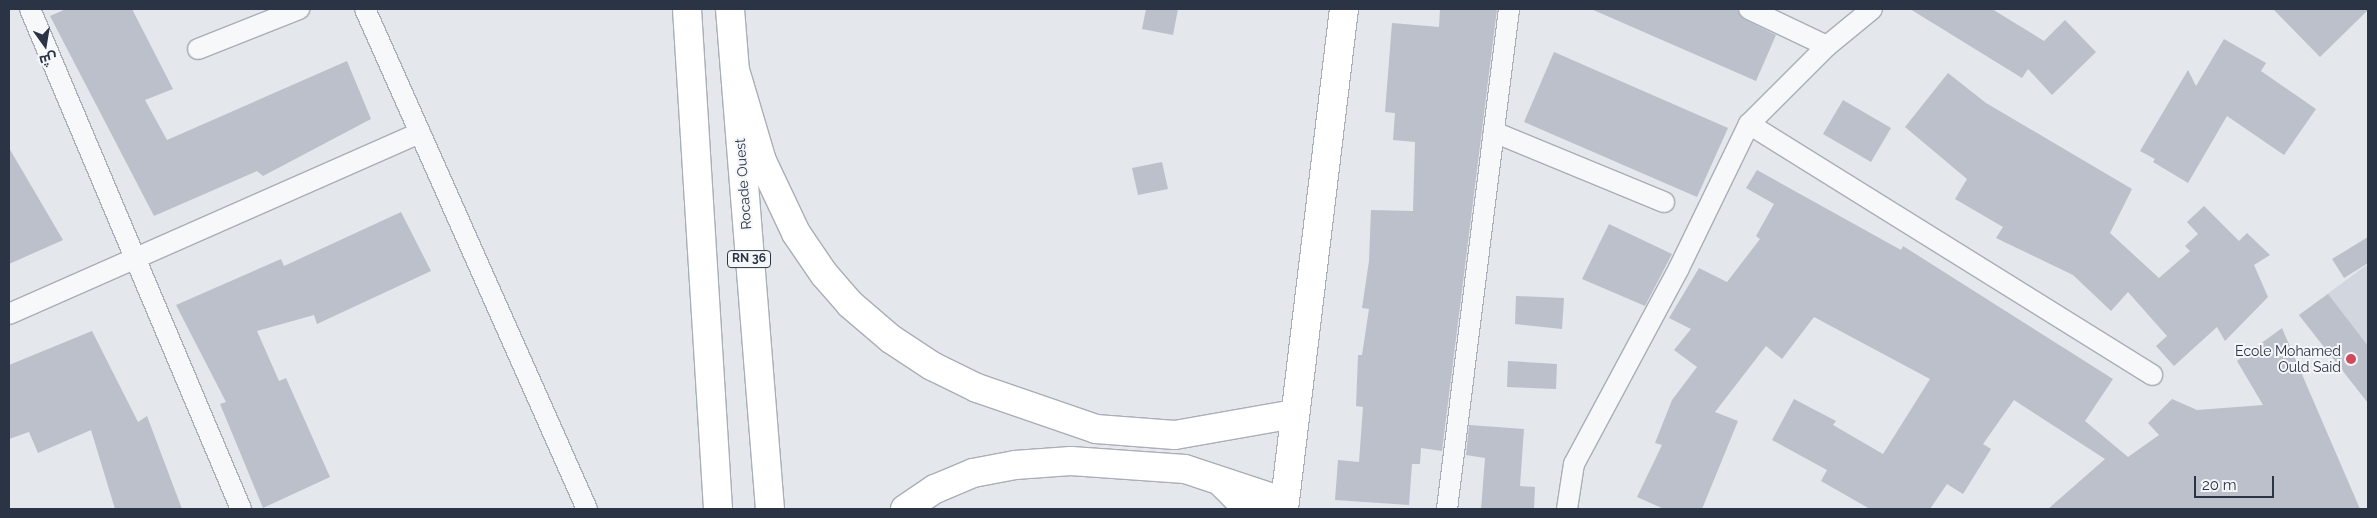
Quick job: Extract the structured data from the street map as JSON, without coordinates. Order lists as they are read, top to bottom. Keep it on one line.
{"streets":{"main road":["Rocade Ouest","RN 36"]},"places":["Ecole Mohamed Ould Said"],"scale_bar":"20 m","north":"bottom"}
